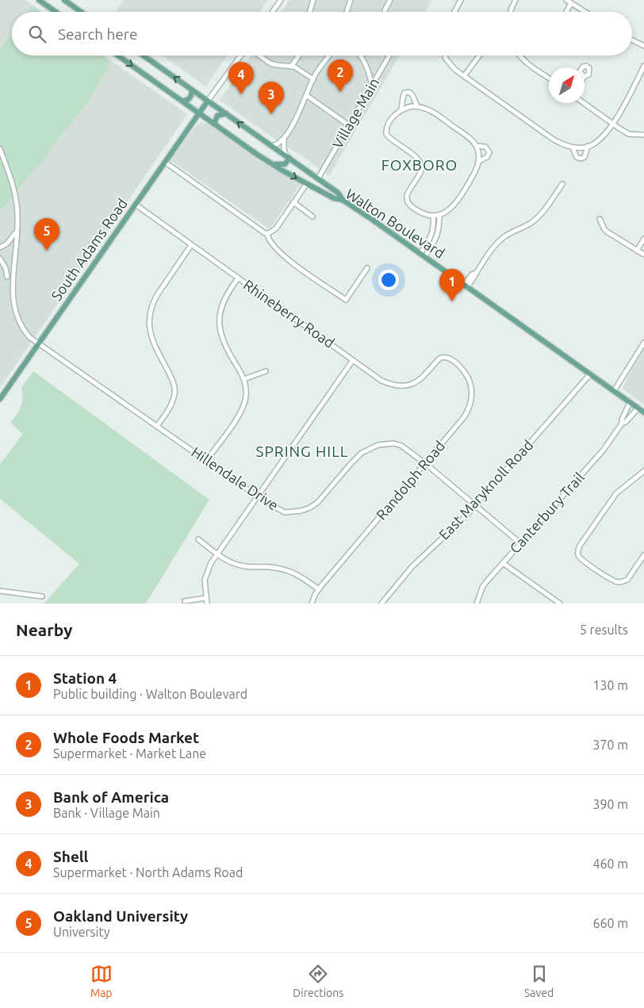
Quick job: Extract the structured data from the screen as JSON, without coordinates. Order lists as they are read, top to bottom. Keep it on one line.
{"streets":{"main road":["Walton Boulevard","South Adams Road"],"street":["Village Main","Rhineberry Road","Hillendale Drive","Randolph Road","East Maryknoll Road","Canterbury Trail"]},"crossings":[["Walton Boulevard","South Adams Road"],["Walton Boulevard","East Maryknoll Road"],["Walton Boulevard","Canterbury Trail"],["South Adams Road","Rhineberry Road"],["South Adams Road","Hillendale Drive"],["Rhineberry Road","Randolph Road"],["Hillendale Drive","Randolph Road"],["Hillendale Drive","East Maryknoll Road"],["Hillendale Drive","Canterbury Trail"]],"districts":["FOXBORO","SPRING HILL"],"north":"top right","page":{"search":"Search here","pins":["2","4","3","5","1"],"heading":["Nearby","5 results"],"list":[{"mark":"1","name":"Station 4","note":"Public building · Walton Boulevard","value":"130 m"},{"mark":"2","name":"Whole Foods Market","note":"Supermarket · Market Lane","value":"370 m"},{"mark":"3","name":"Bank of America","note":"Bank · Village Main","value":"390 m"},{"mark":"4","name":"Shell","note":"Supermarket · North Adams Road","value":"460 m"},{"mark":"5","name":"Oakland University","note":"University","value":"660 m"}],"nav":["Map","Directions","Saved"]}}
